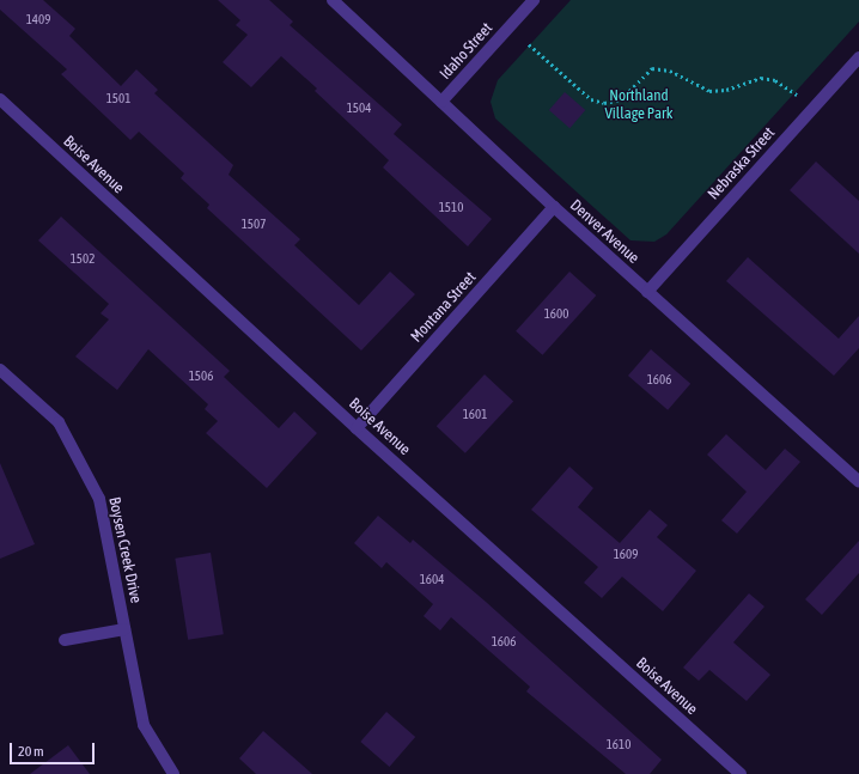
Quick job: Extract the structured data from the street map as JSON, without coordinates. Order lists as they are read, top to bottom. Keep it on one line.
{"streets":{"street":["Idaho Street","Nebraska Street","Boise Avenue","Denver Avenue","Montana Street","Boysen Creek Drive"]},"crossings":[["Idaho Street","Denver Avenue"],["Nebraska Street","Denver Avenue"],["Boise Avenue","Montana Street"],["Denver Avenue","Montana Street"]],"parks":["Northland Village Park"],"house_numbers":["1409","1501","1504","1510","1507","1502","1600","1506","1606","1601","1609","1604","1606","1610"],"scale_bar":"20 m"}
